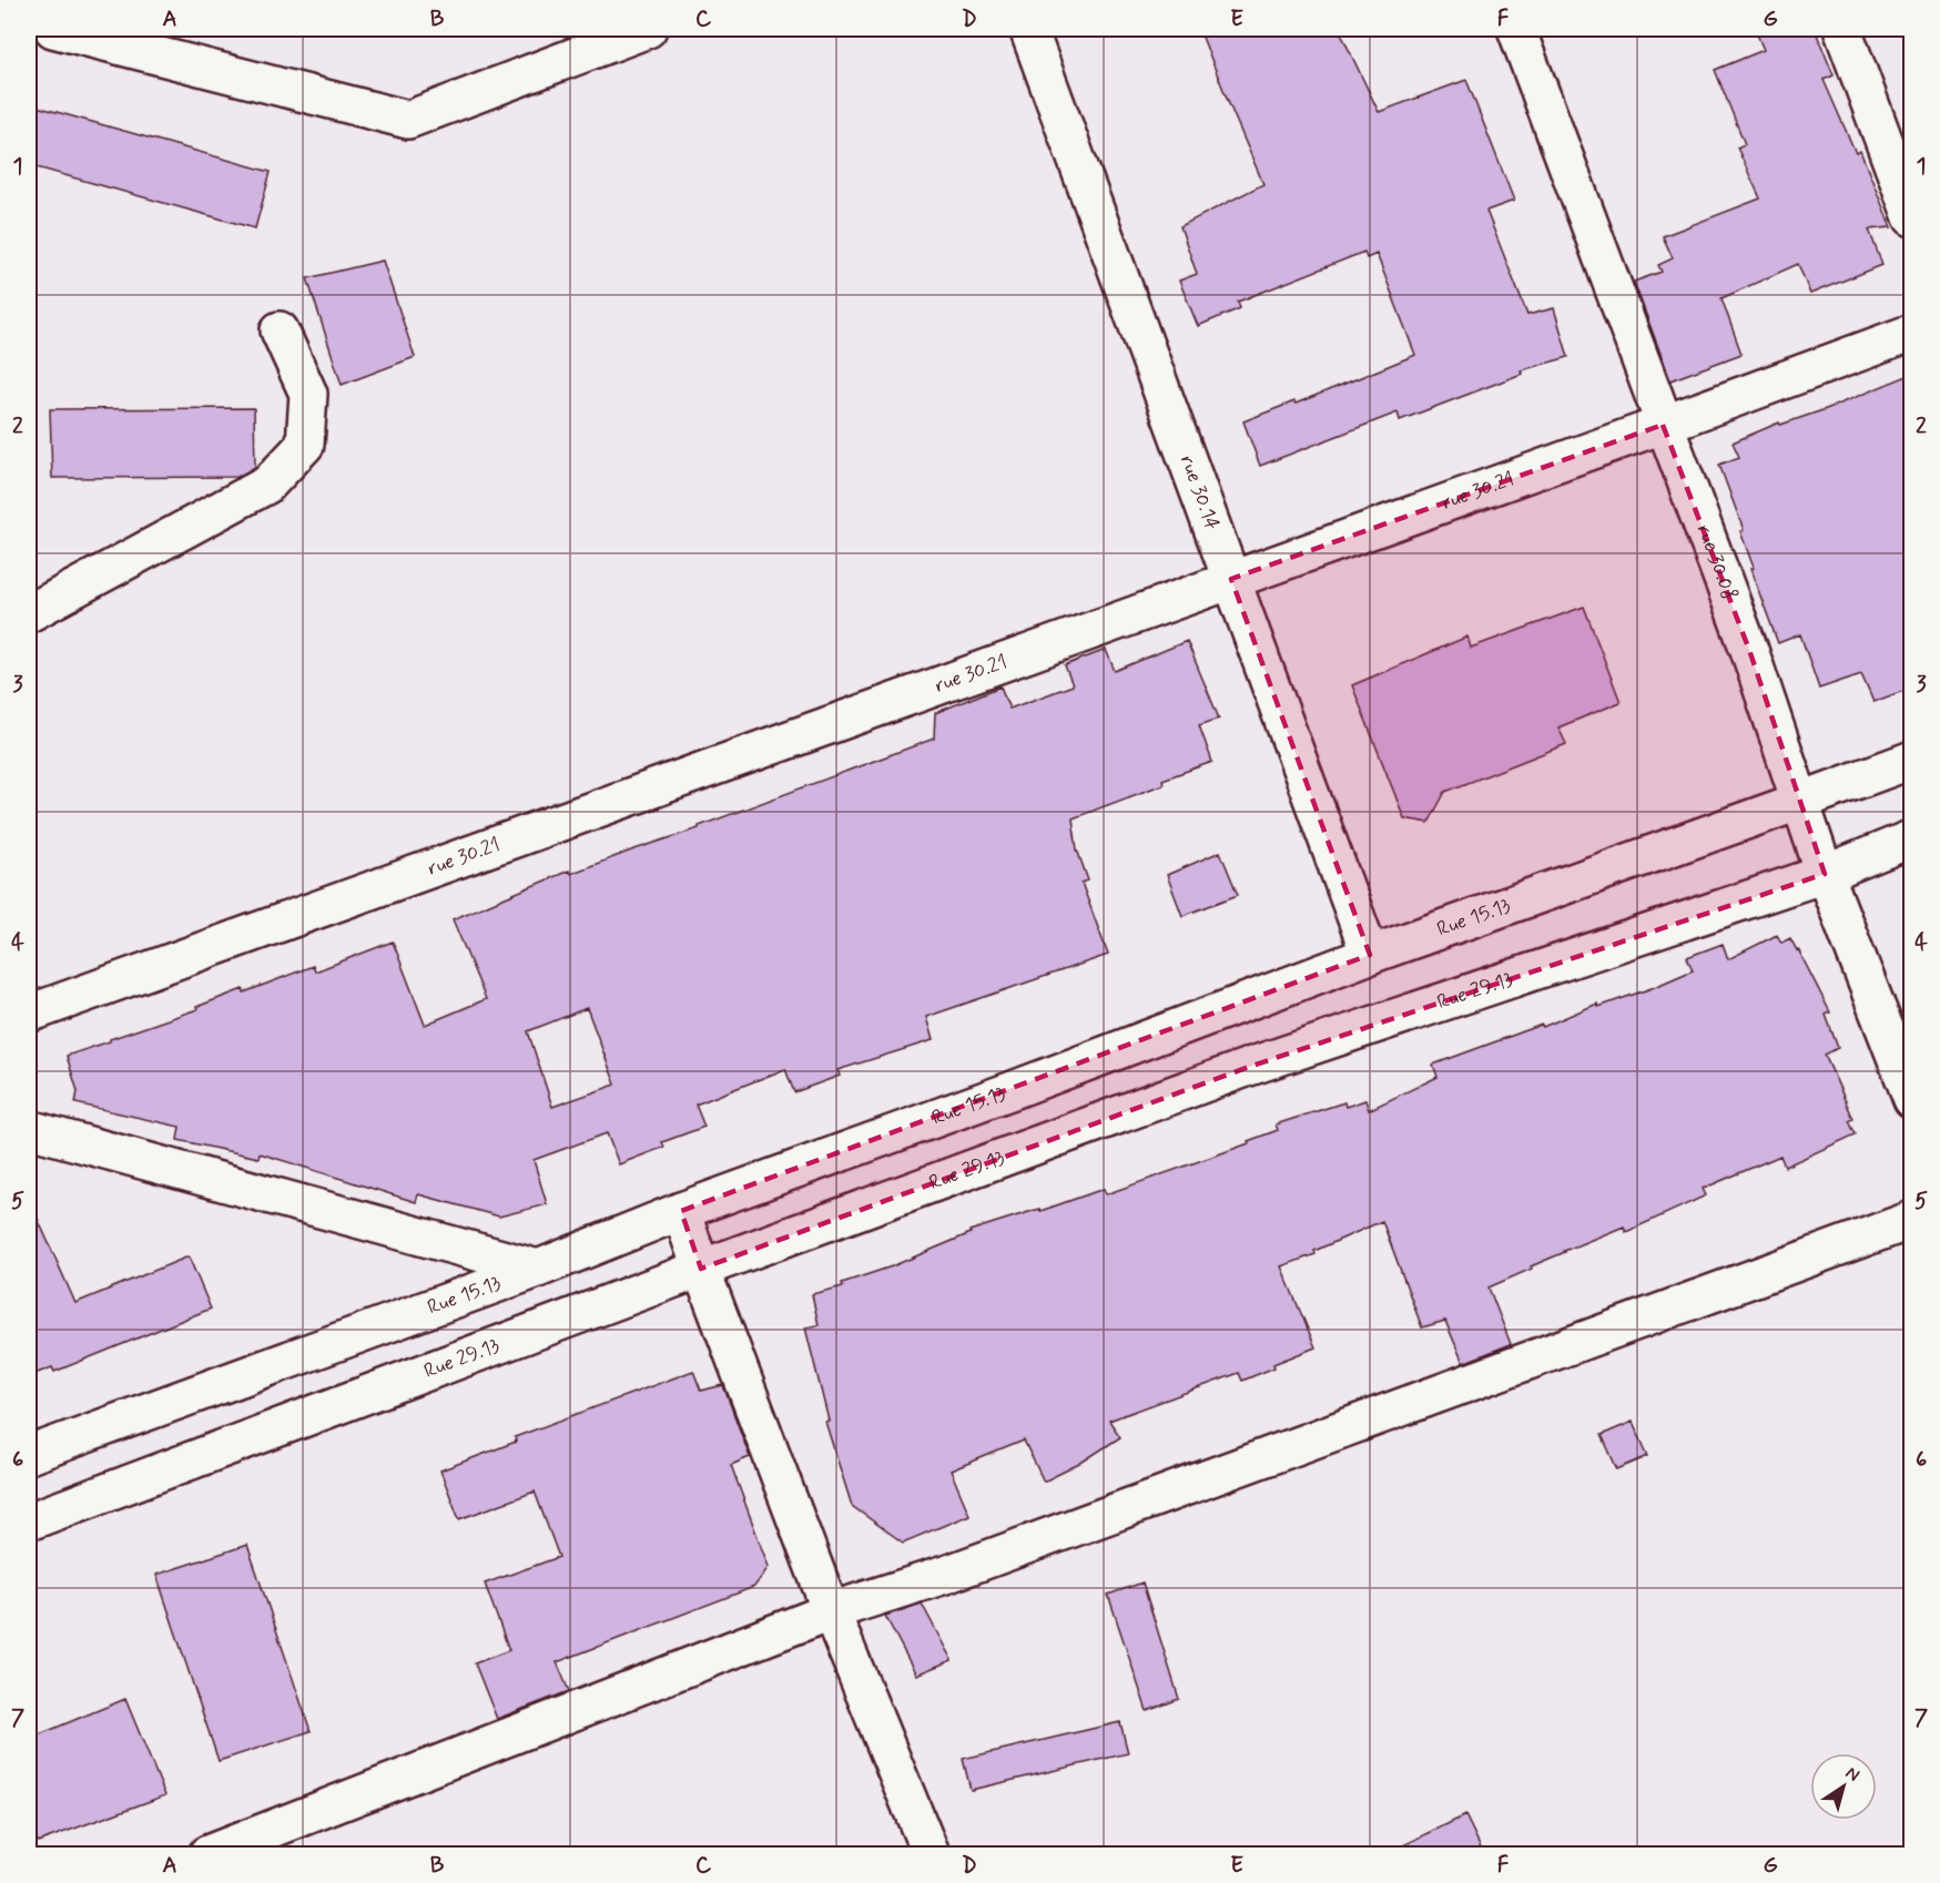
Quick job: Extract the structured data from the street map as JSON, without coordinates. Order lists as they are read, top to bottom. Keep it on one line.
{"streets":{"street":["rue 30.14","rue 30.21","rue 30.08","Rue 15.13","Rue 29.13"]},"crossings":[["rue 30.14","rue 30.21"],["rue 30.14","Rue 15.13"],["rue 30.21","rue 30.08"],["rue 30.08","Rue 15.13"],["rue 30.08","Rue 29.13"]],"north":"top right","grid":{"columns":["A","B","C","D","E","F","G"],"rows":["1","2","3","4","5","6","7"]}}
